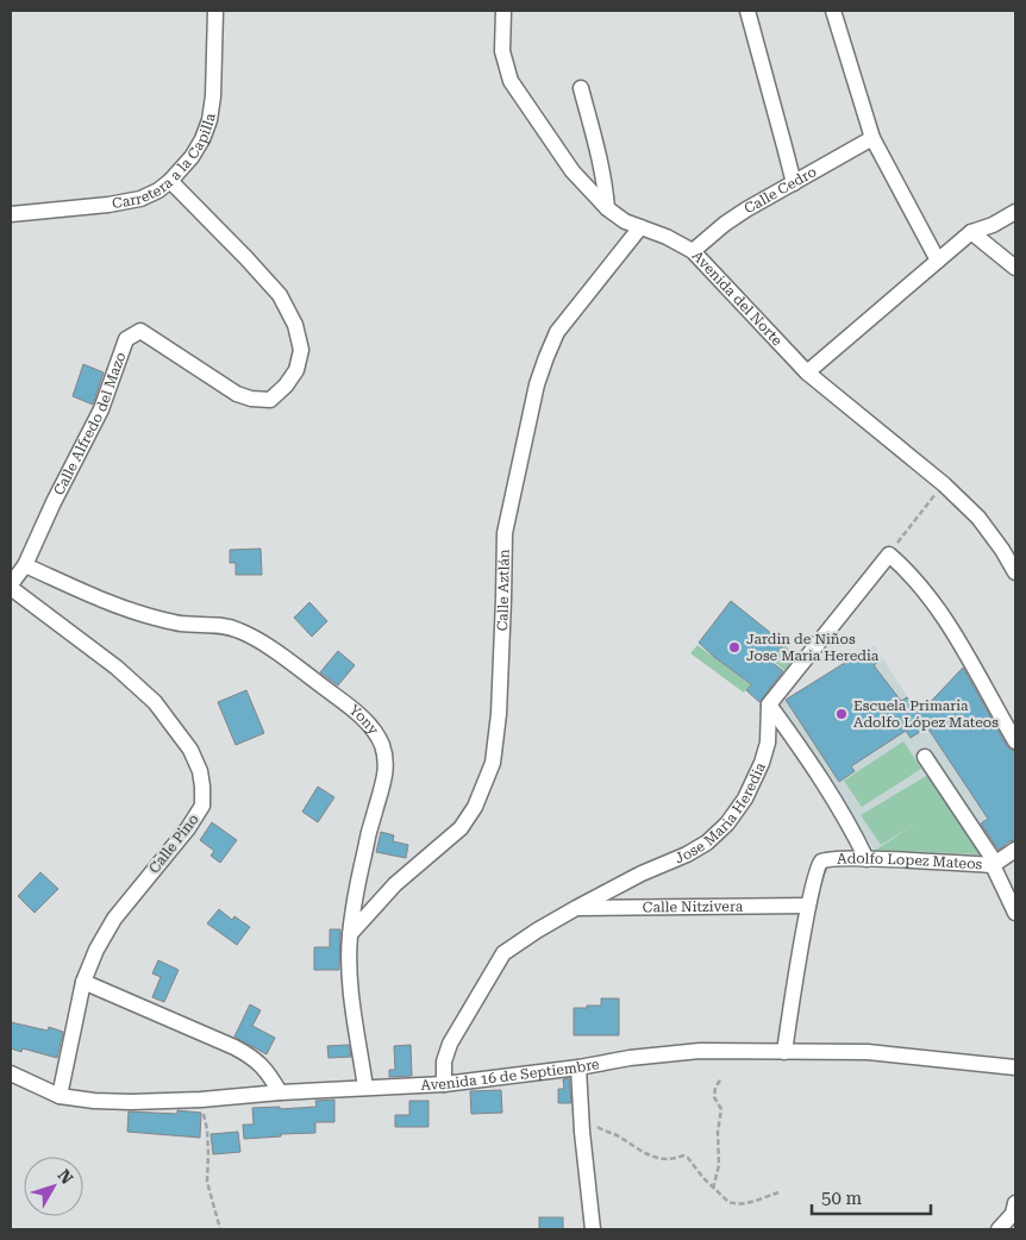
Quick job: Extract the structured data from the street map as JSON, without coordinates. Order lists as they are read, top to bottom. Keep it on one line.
{"streets":{"street":["Carretera a la Capilla","Calle Cedro","Avenida del Norte","Calle Alfredo del Mazo","Calle Aztlán","Yony","Jose Maria Heredia","Calle Pino","Adolfo Lopez Mateos","Calle Nitzivera","Avenida 16 de Septiembre"]},"crossings":[["Carretera a la Capilla","Calle Alfredo del Mazo"],["Calle Cedro","Avenida del Norte"],["Avenida del Norte","Calle Aztlán"],["Calle Alfredo del Mazo","Yony"],["Calle Alfredo del Mazo","Calle Pino"],["Calle Aztlán","Yony"],["Yony","Avenida 16 de Septiembre"],["Jose Maria Heredia","Calle Nitzivera"],["Jose Maria Heredia","Avenida 16 de Septiembre"],["Calle Pino","Avenida 16 de Septiembre"],["Adolfo Lopez Mateos","Calle Nitzivera"]],"places":["Jardin de Niños Jose Maria Heredia","Escuela Primaria Adolfo López Mateos"],"scale_bar":"50 m","north":"top right"}
